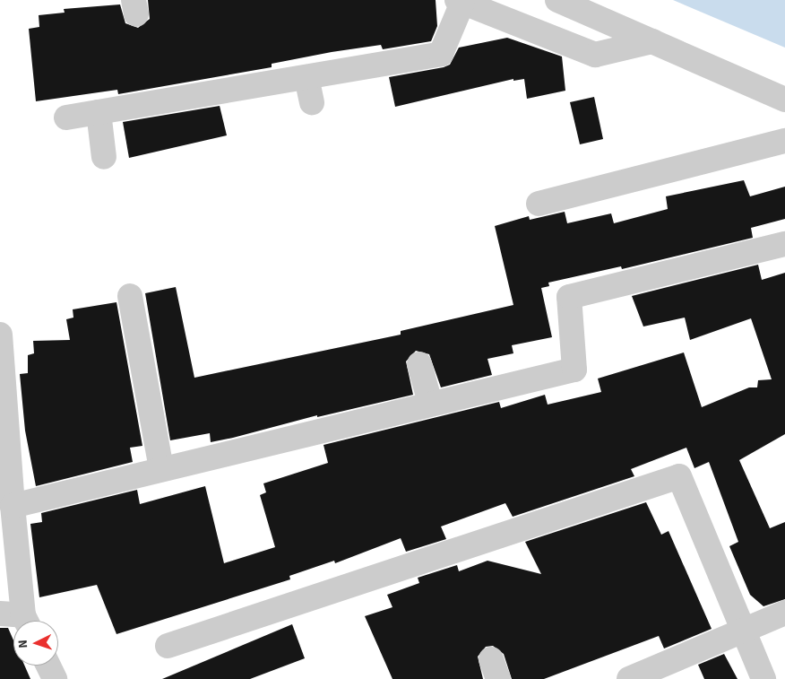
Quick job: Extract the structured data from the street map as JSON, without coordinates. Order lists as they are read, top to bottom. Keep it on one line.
{"north":"left"}
